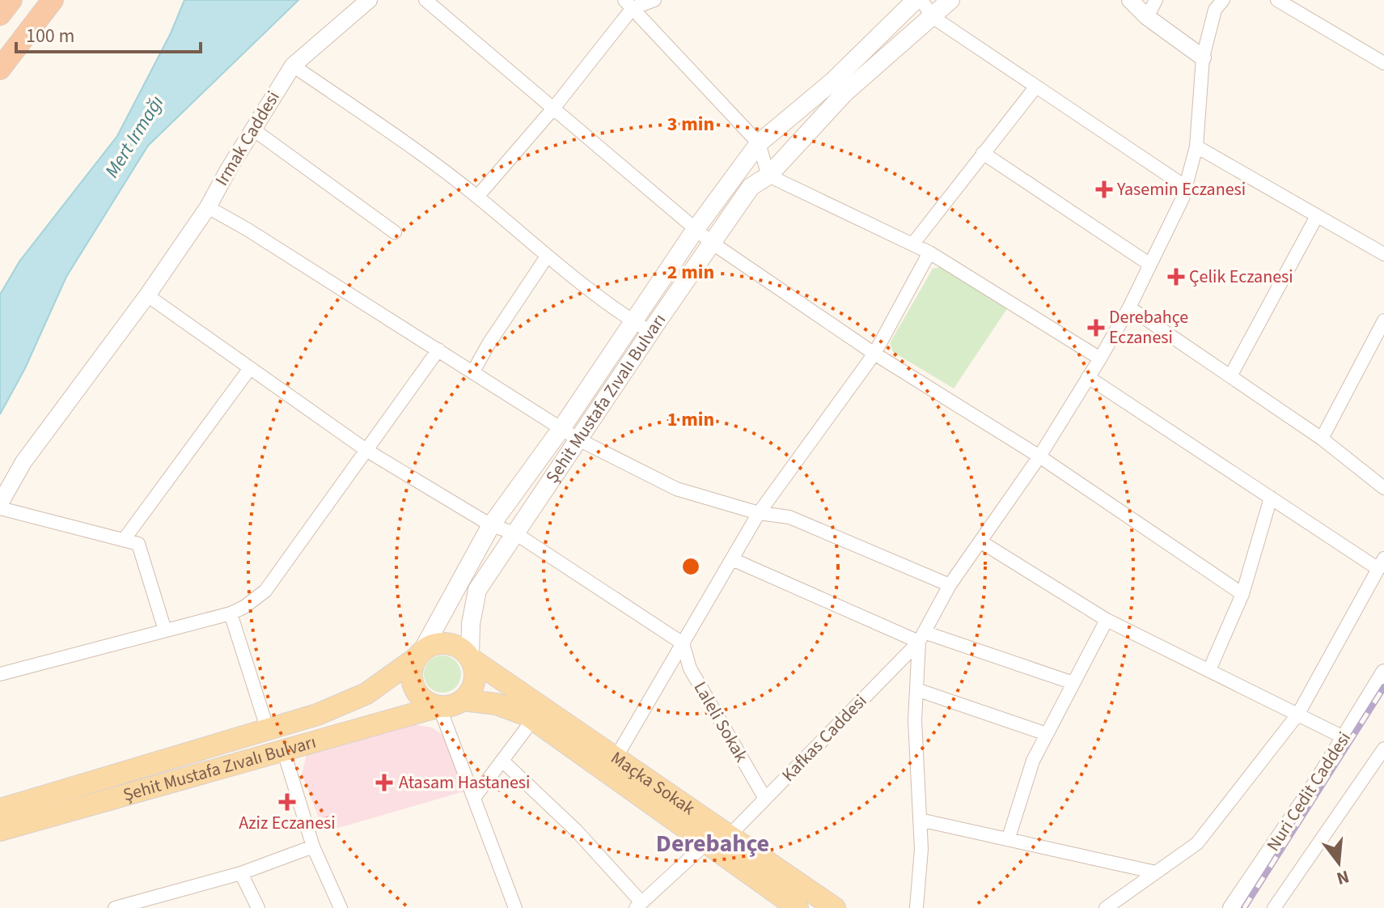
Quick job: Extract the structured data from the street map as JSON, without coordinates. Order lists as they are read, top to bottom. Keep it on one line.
{"streets":{"main road":["Şehit Mustafa Zıvalı Bulvarı","Maçka Sokak"],"street":["Irmak Caddesi","Laleli Sokak","Kafkas Caddesi","Nuri Cedit Caddesi"]},"crossings":[["Şehit Mustafa Zıvalı Bulvarı","Maçka Sokak"],["Laleli Sokak","Kafkas Caddesi"],["Kafkas Caddesi","Maçka Sokak"]],"districts":["Derebahçe"],"water":["Mert Irmağı"],"places":{"health":["Yasemin Eczanesi","Çelik Eczanesi","Derebahçe Eczanesi","Atasam Hastanesi","Aziz Eczanesi"]},"scale_bar":"100 m","north":"bottom","rings":["3 min","2 min","1 min"]}
